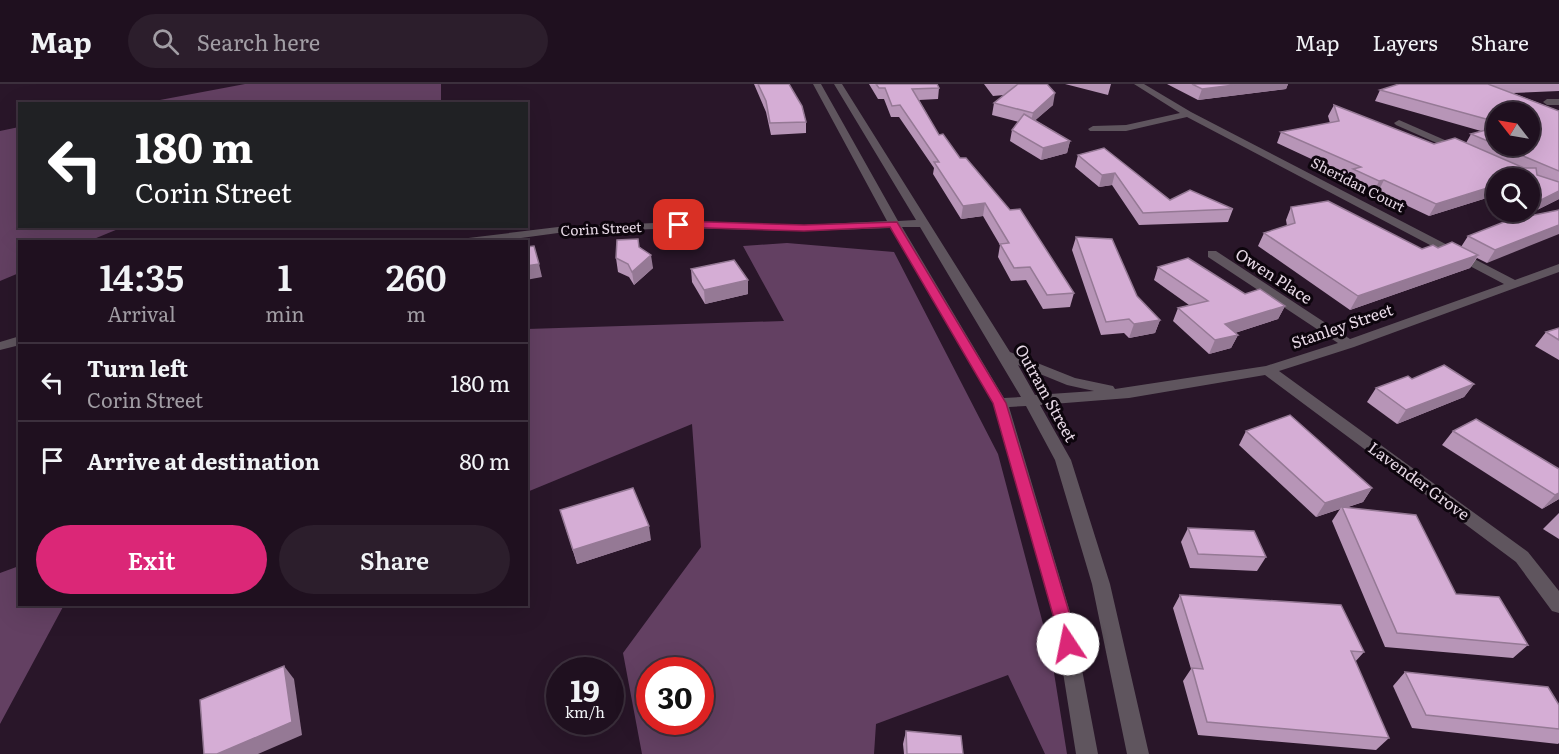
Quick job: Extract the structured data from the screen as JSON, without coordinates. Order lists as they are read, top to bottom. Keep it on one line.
{"streets":{"street":["Sheridan Court","Corin Street","Owen Place","Stanley Street","Outram Street","Lavender Grove"]},"crossings":[["Sheridan Court","Stanley Street"],["Corin Street","Outram Street"],["Owen Place","Stanley Street"],["Stanley Street","Outram Street"],["Stanley Street","Lavender Grove"]],"north":"top left","page":{"header":"Map","search":"Search here","nav":["Map","Layers","Share"],"turn":["180 m","Corin Street"],"eta":["14:35","Arrival","1","min","260","m"],"list":[{"name":"Turn left","note":"Corin Street","value":"180 m"},{"name":"Arrive at destination","value":"80 m"}],"buttons":["Exit","Share"],"speed":"19 km/h","limit":"30"}}
